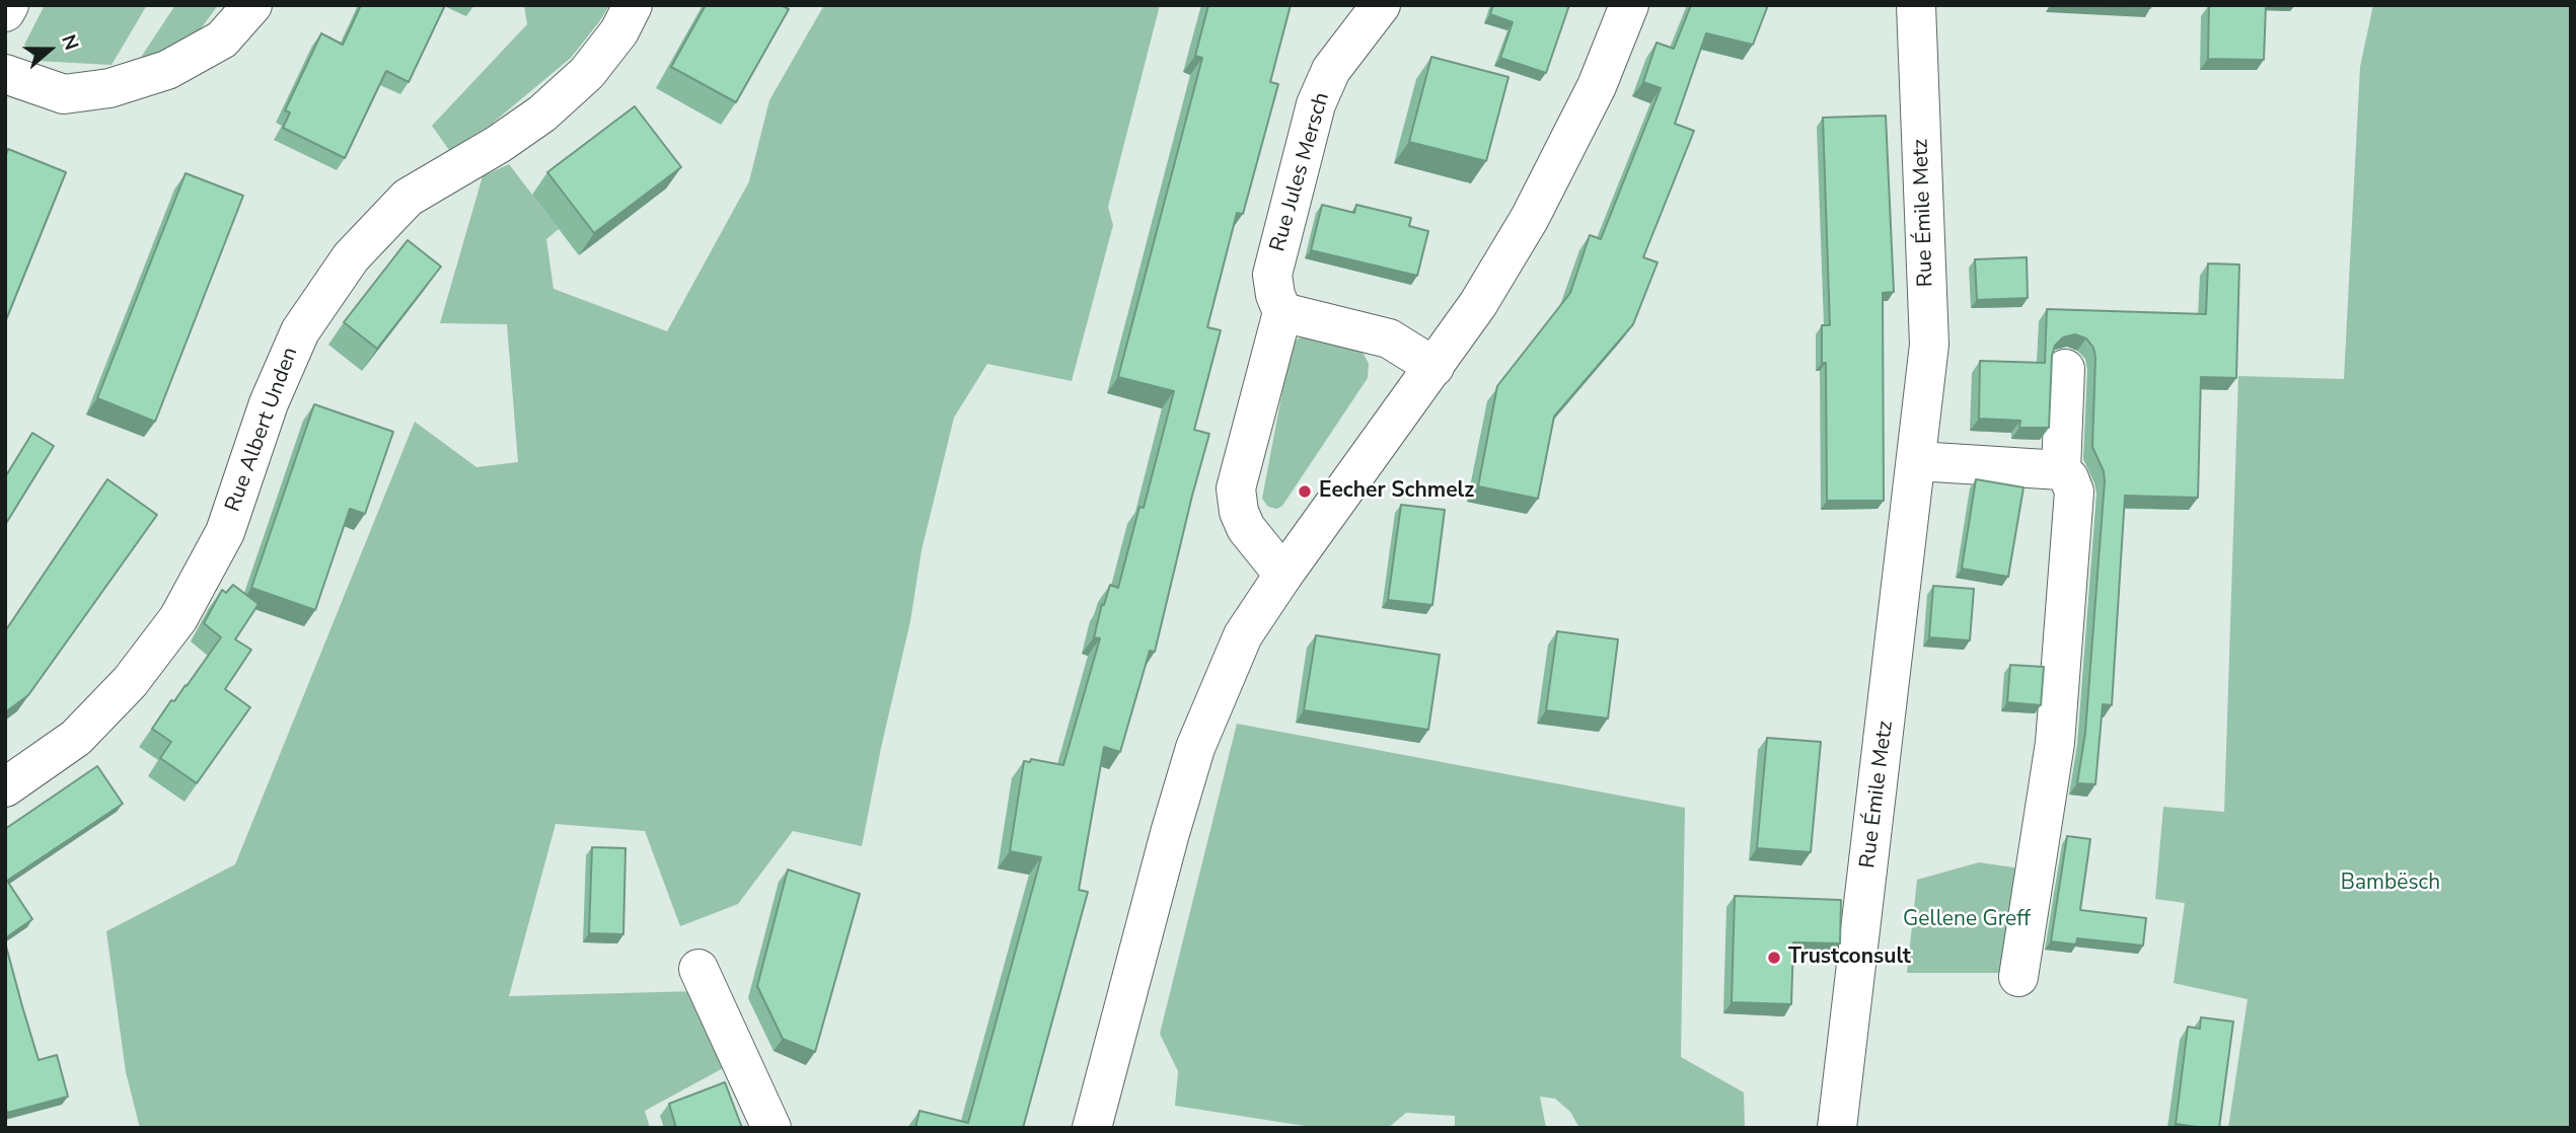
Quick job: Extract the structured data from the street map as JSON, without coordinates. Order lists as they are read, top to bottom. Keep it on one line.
{"streets":{"street":["Rue Jules Mersch","Rue Émile Metz","Rue Albert Unden"]},"parks":["Bambësch","Gellene Greff"],"places":["Eecher Schmelz","Trustconsult"],"north":"right"}
